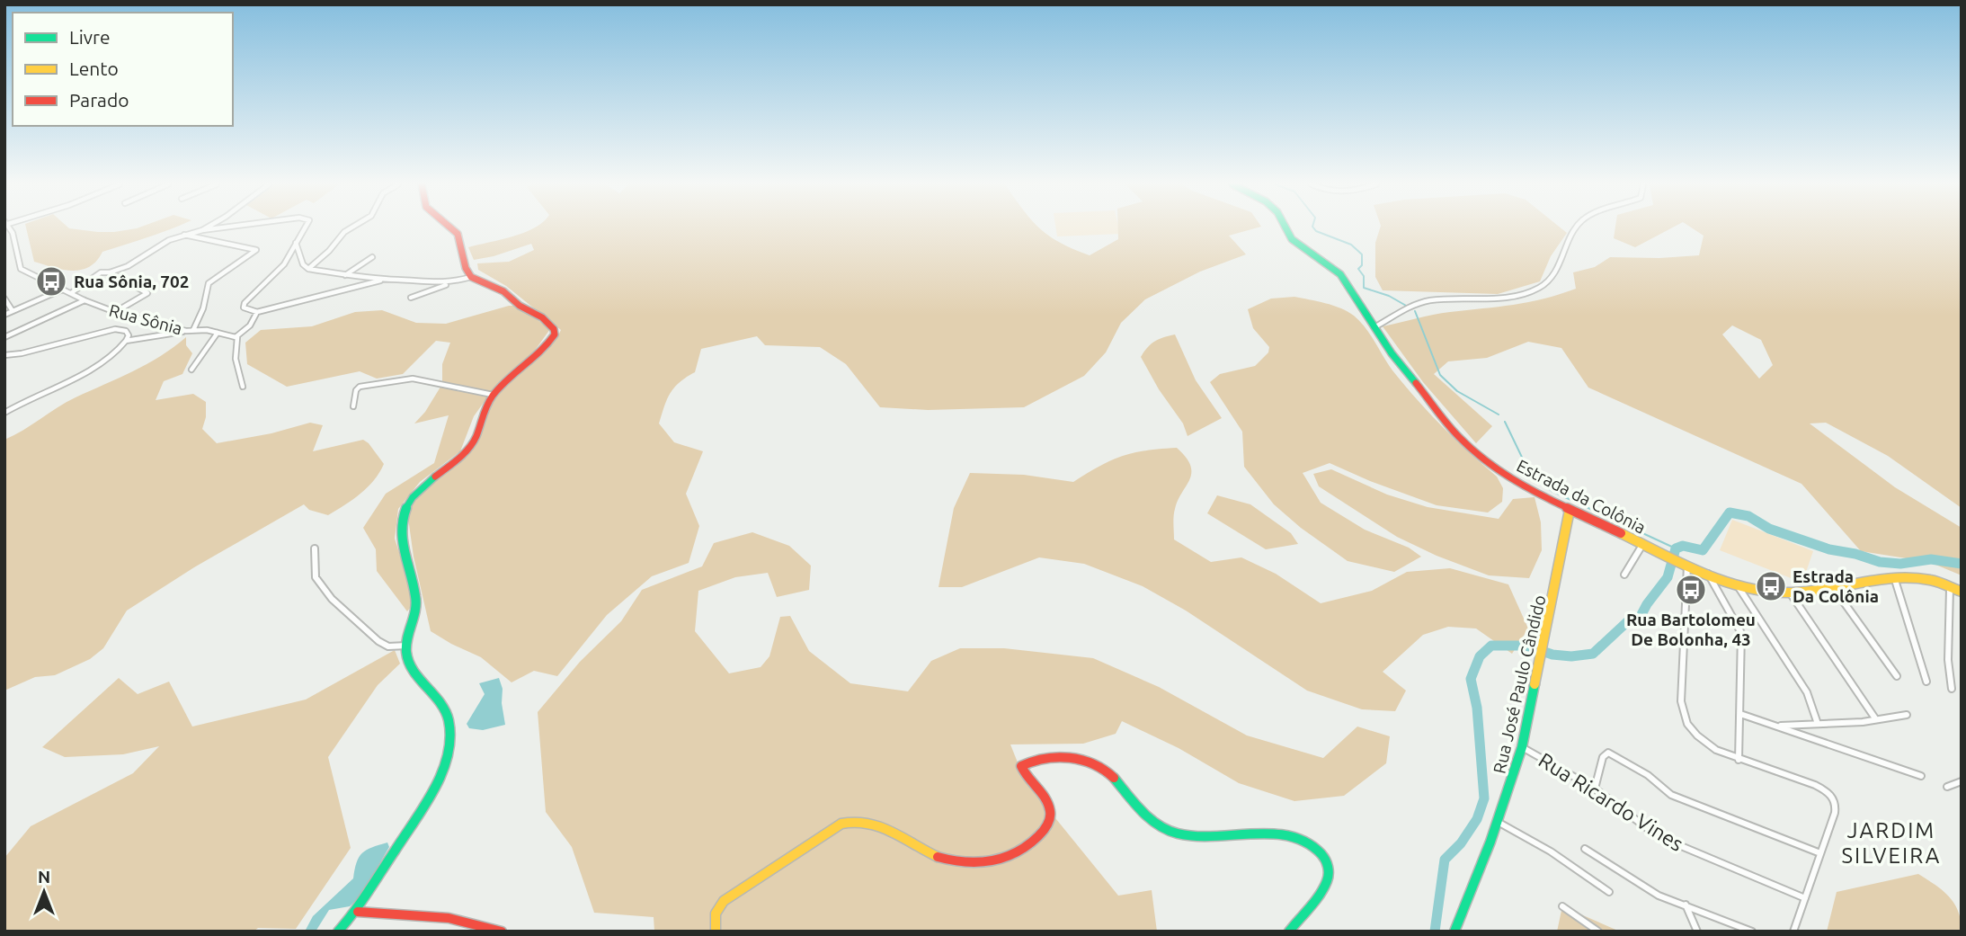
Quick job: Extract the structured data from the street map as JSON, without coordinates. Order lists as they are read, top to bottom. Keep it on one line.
{"streets":{"street":["Rua Sônia","Estrada da Colônia","Rua José Paulo Cândido","Rua Ricardo Vines"]},"crossings":[["Estrada da Colônia","Rua José Paulo Cândido"],["Rua José Paulo Cândido","Rua Ricardo Vines"]],"districts":["JARDIM SILVEIRA"],"places":{"bus stop":["Rua Sônia, 702","Estrada Da Colônia","Rua Bartolomeu De Bolonha, 43"]},"legend":["Livre","Lento","Parado"],"north":"top"}
